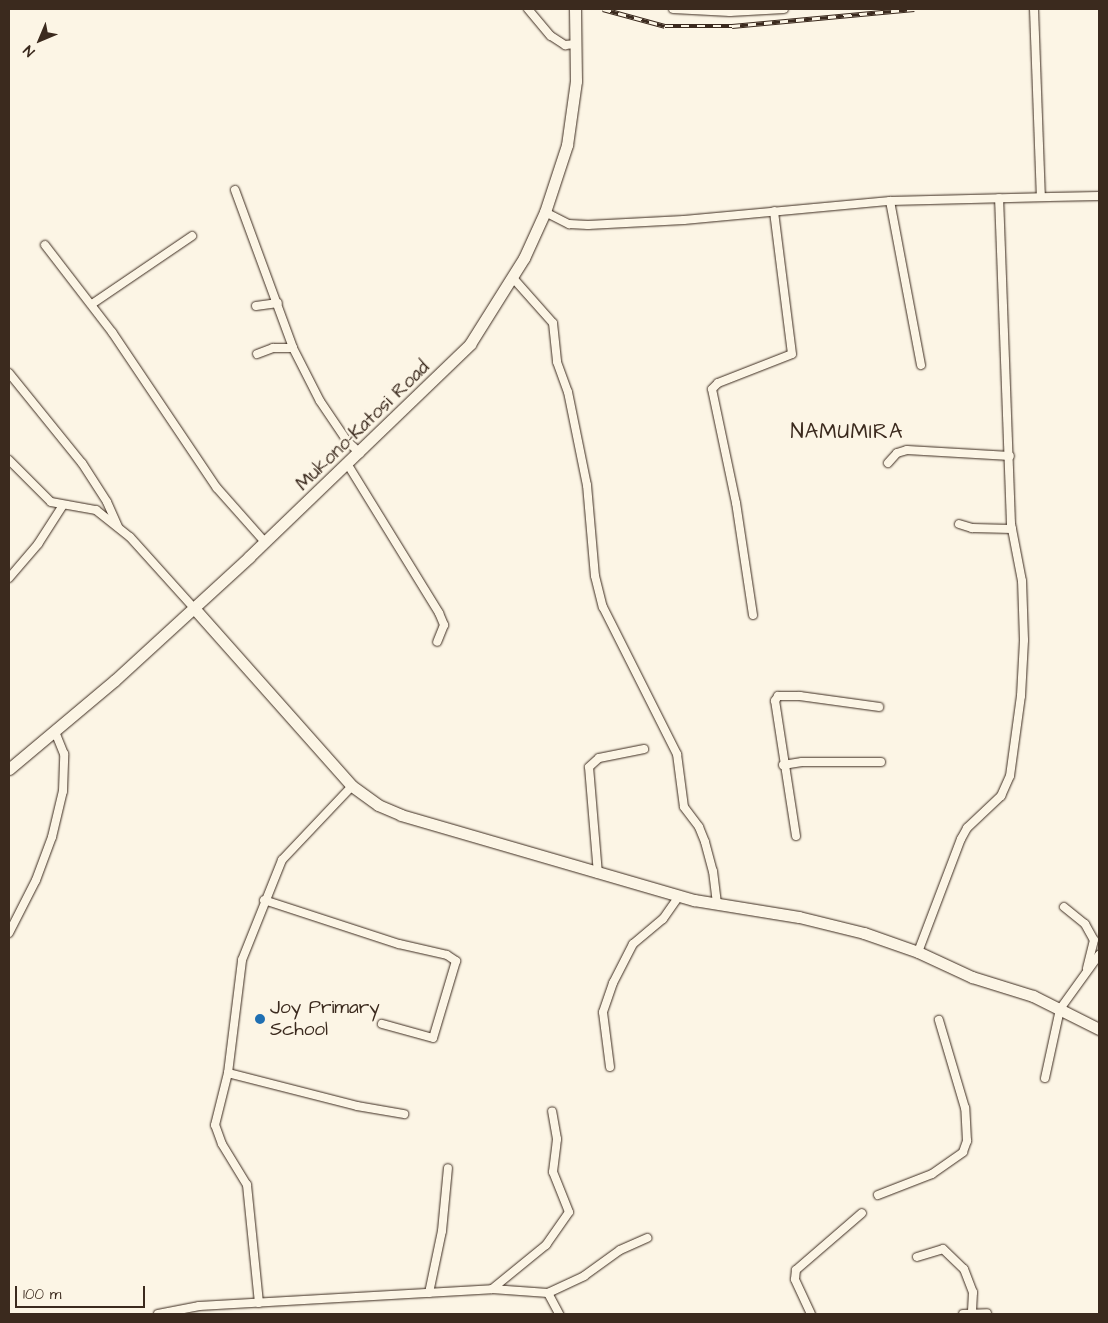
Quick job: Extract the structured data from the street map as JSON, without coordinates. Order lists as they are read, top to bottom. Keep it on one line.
{"streets":{"street":["Mukono-Katosi Road"]},"districts":["NAMUMIRA"],"places":["Joy Primary School"],"scale_bar":"100 m","north":"bottom left"}
